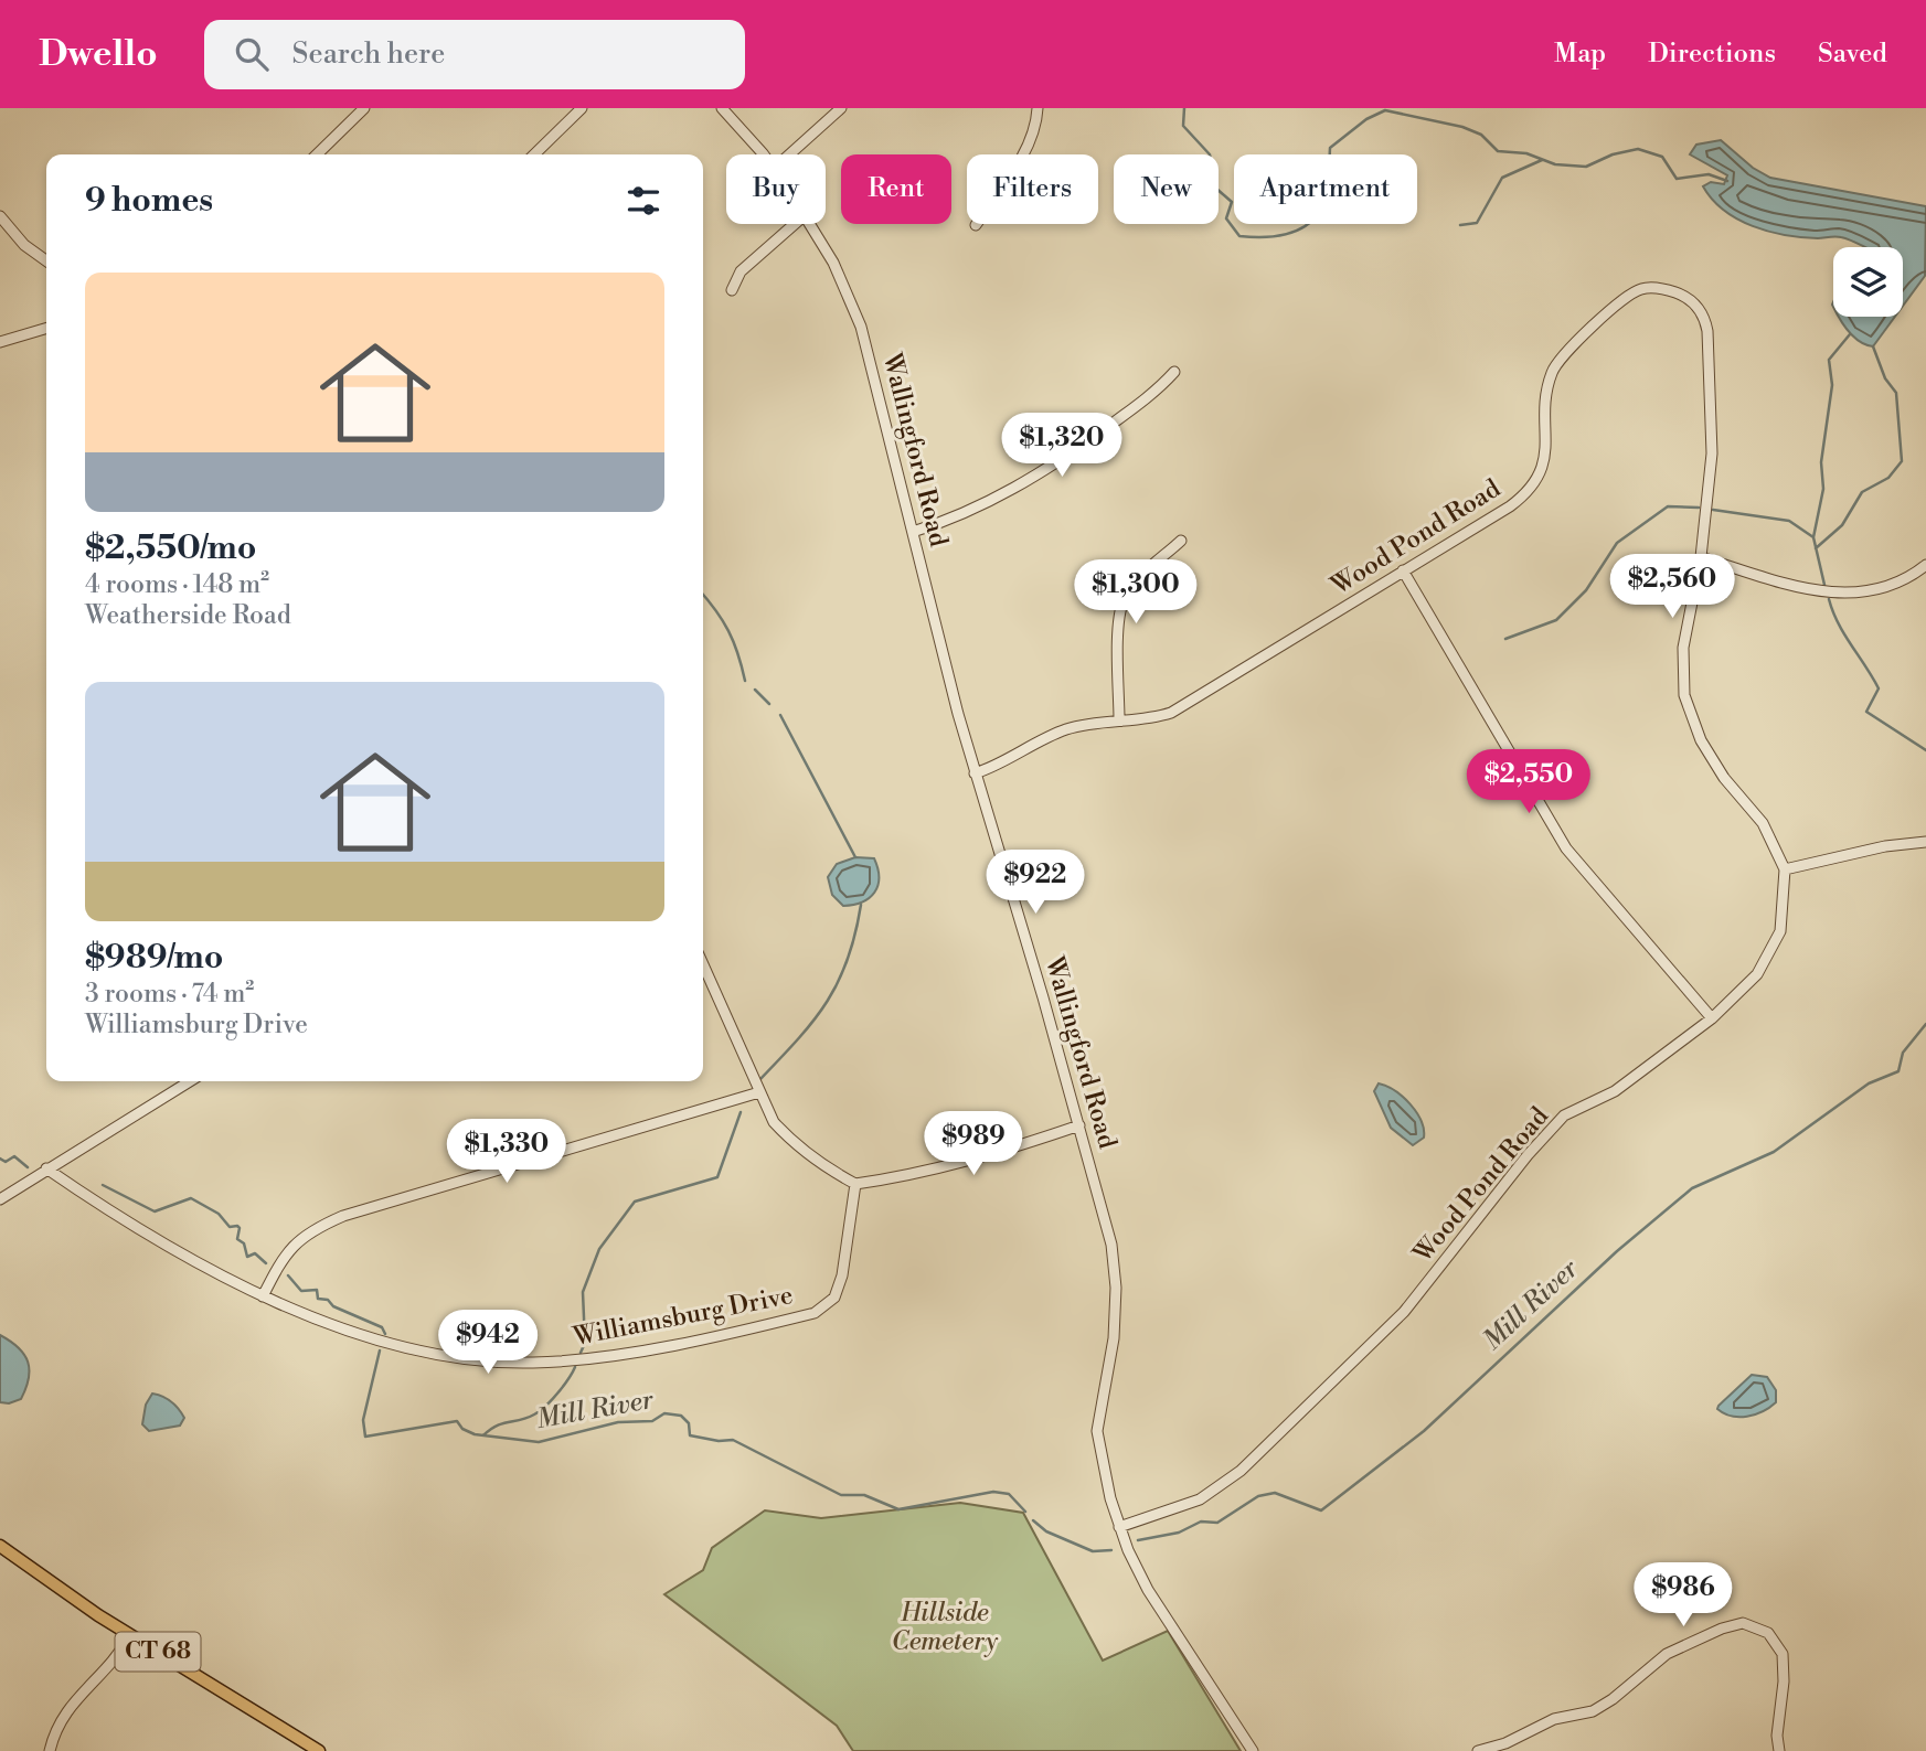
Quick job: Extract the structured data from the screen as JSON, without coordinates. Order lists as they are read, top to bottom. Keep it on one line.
{"streets":{"main road":["CT 68"],"street":["Wallingford Road","Wood Pond Road","Williamsburg Drive"]},"crossings":[["Wallingford Road","Wood Pond Road"]],"water":["Mill River"],"parks":["Hillside Cemetery"],"page":{"header":"Dwello","search":"Search here","nav":["Map","Directions","Saved"],"chip":["Buy","Rent","Filters","New","Apartment"],"heading":"9 homes","list":[{"name":"$2,550/mo","note":"4 rooms · 148 m² · Weatherside Road"},{"name":"$989/mo","note":"3 rooms · 74 m² · Williamsburg Drive"}],"price":["$1,320","$2,560","$1,300","$2,550","$922","$989","$1,330","$942","$986"]}}
